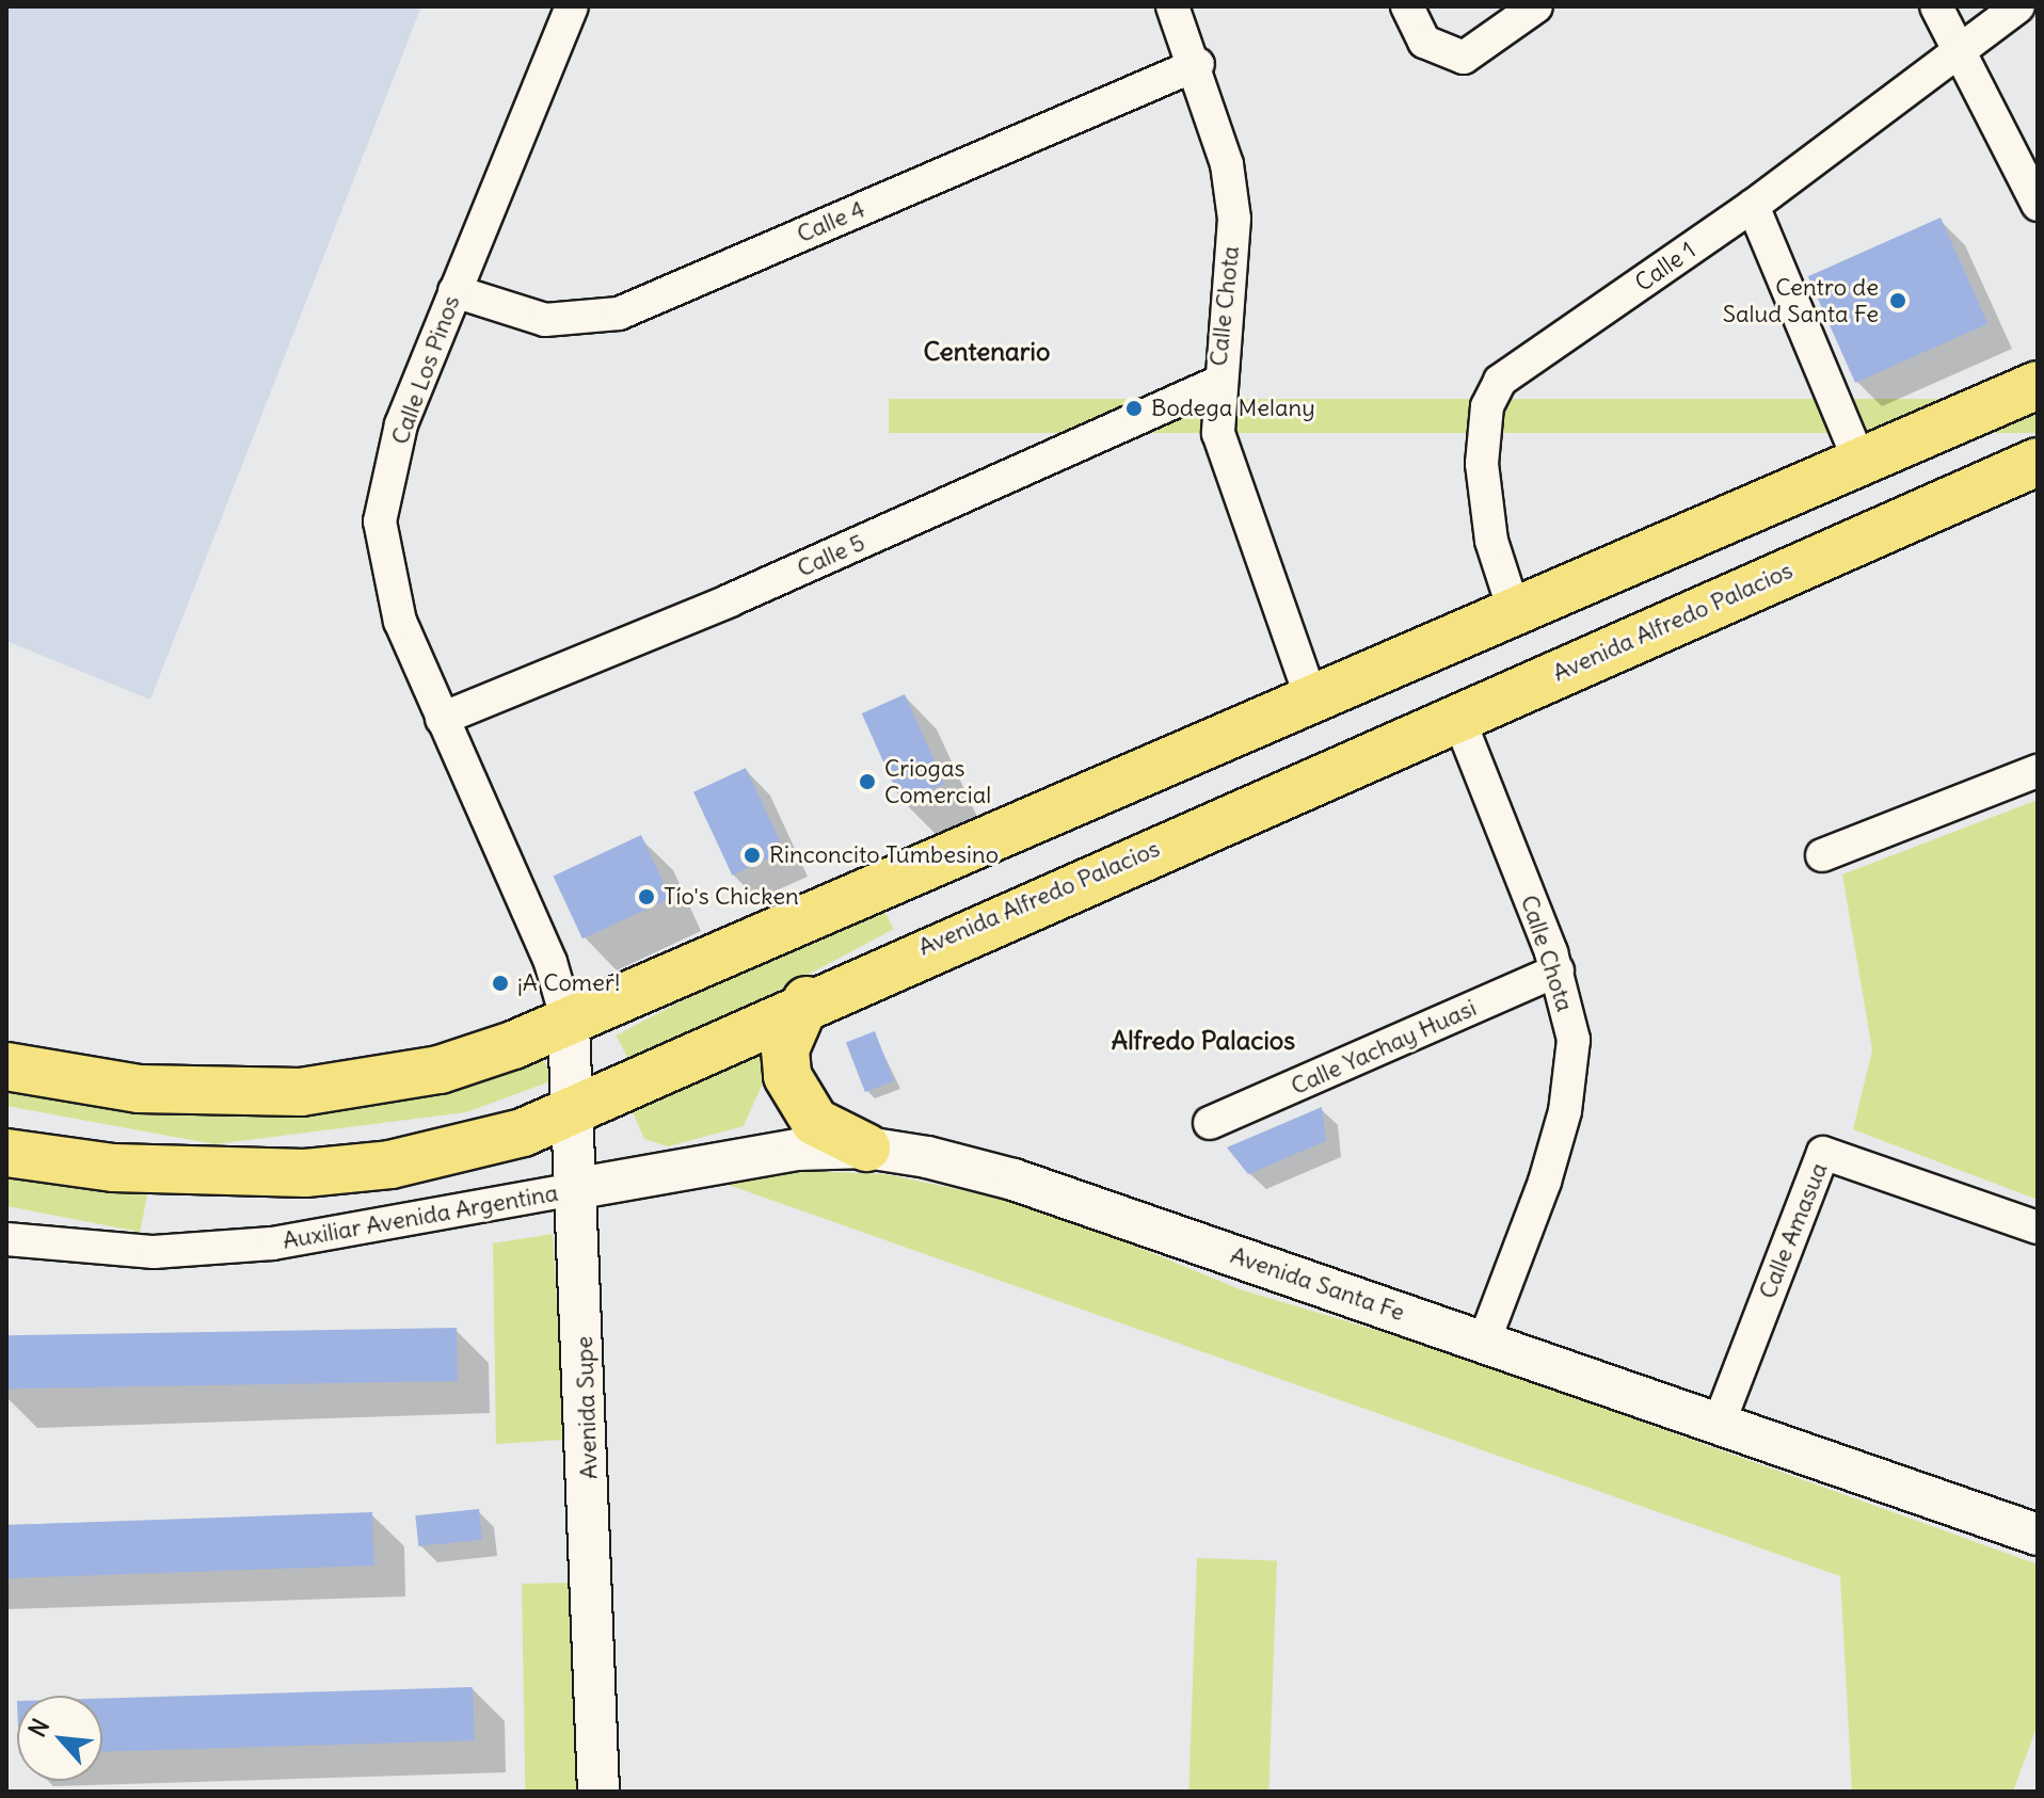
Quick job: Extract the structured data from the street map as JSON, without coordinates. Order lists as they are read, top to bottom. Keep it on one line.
{"streets":{"main road":["Avenida Alfredo Palacios"],"street":["Calle 4","Calle 1","Calle Chota","Calle Los Pinos","Calle 5","Calle Yachay Huasi","Auxiliar Avenida Argentina","Calle Amasua","Avenida Santa Fe","Avenida Supe"]},"crossings":[["Calle 4","Calle Chota"],["Calle 4","Calle Los Pinos"],["Calle Chota","Calle 5"],["Calle Chota","Avenida Alfredo Palacios"],["Calle Chota","Calle Yachay Huasi"],["Calle Chota","Avenida Santa Fe"],["Calle Los Pinos","Calle 5"],["Calle Los Pinos","Avenida Supe"],["Avenida Alfredo Palacios","Avenida Supe"],["Auxiliar Avenida Argentina","Avenida Santa Fe"],["Auxiliar Avenida Argentina","Avenida Supe"],["Calle Amasua","Avenida Santa Fe"],["Avenida Santa Fe","Avenida Supe"]],"districts":["Centenario","Alfredo Palacios"],"places":["Centro de Salud Santa Fe","Bodega Melany","Criogas Comercial","Rinconcito Tumbesino","Tío's Chicken","¡A Comer!"],"north":"top left"}
